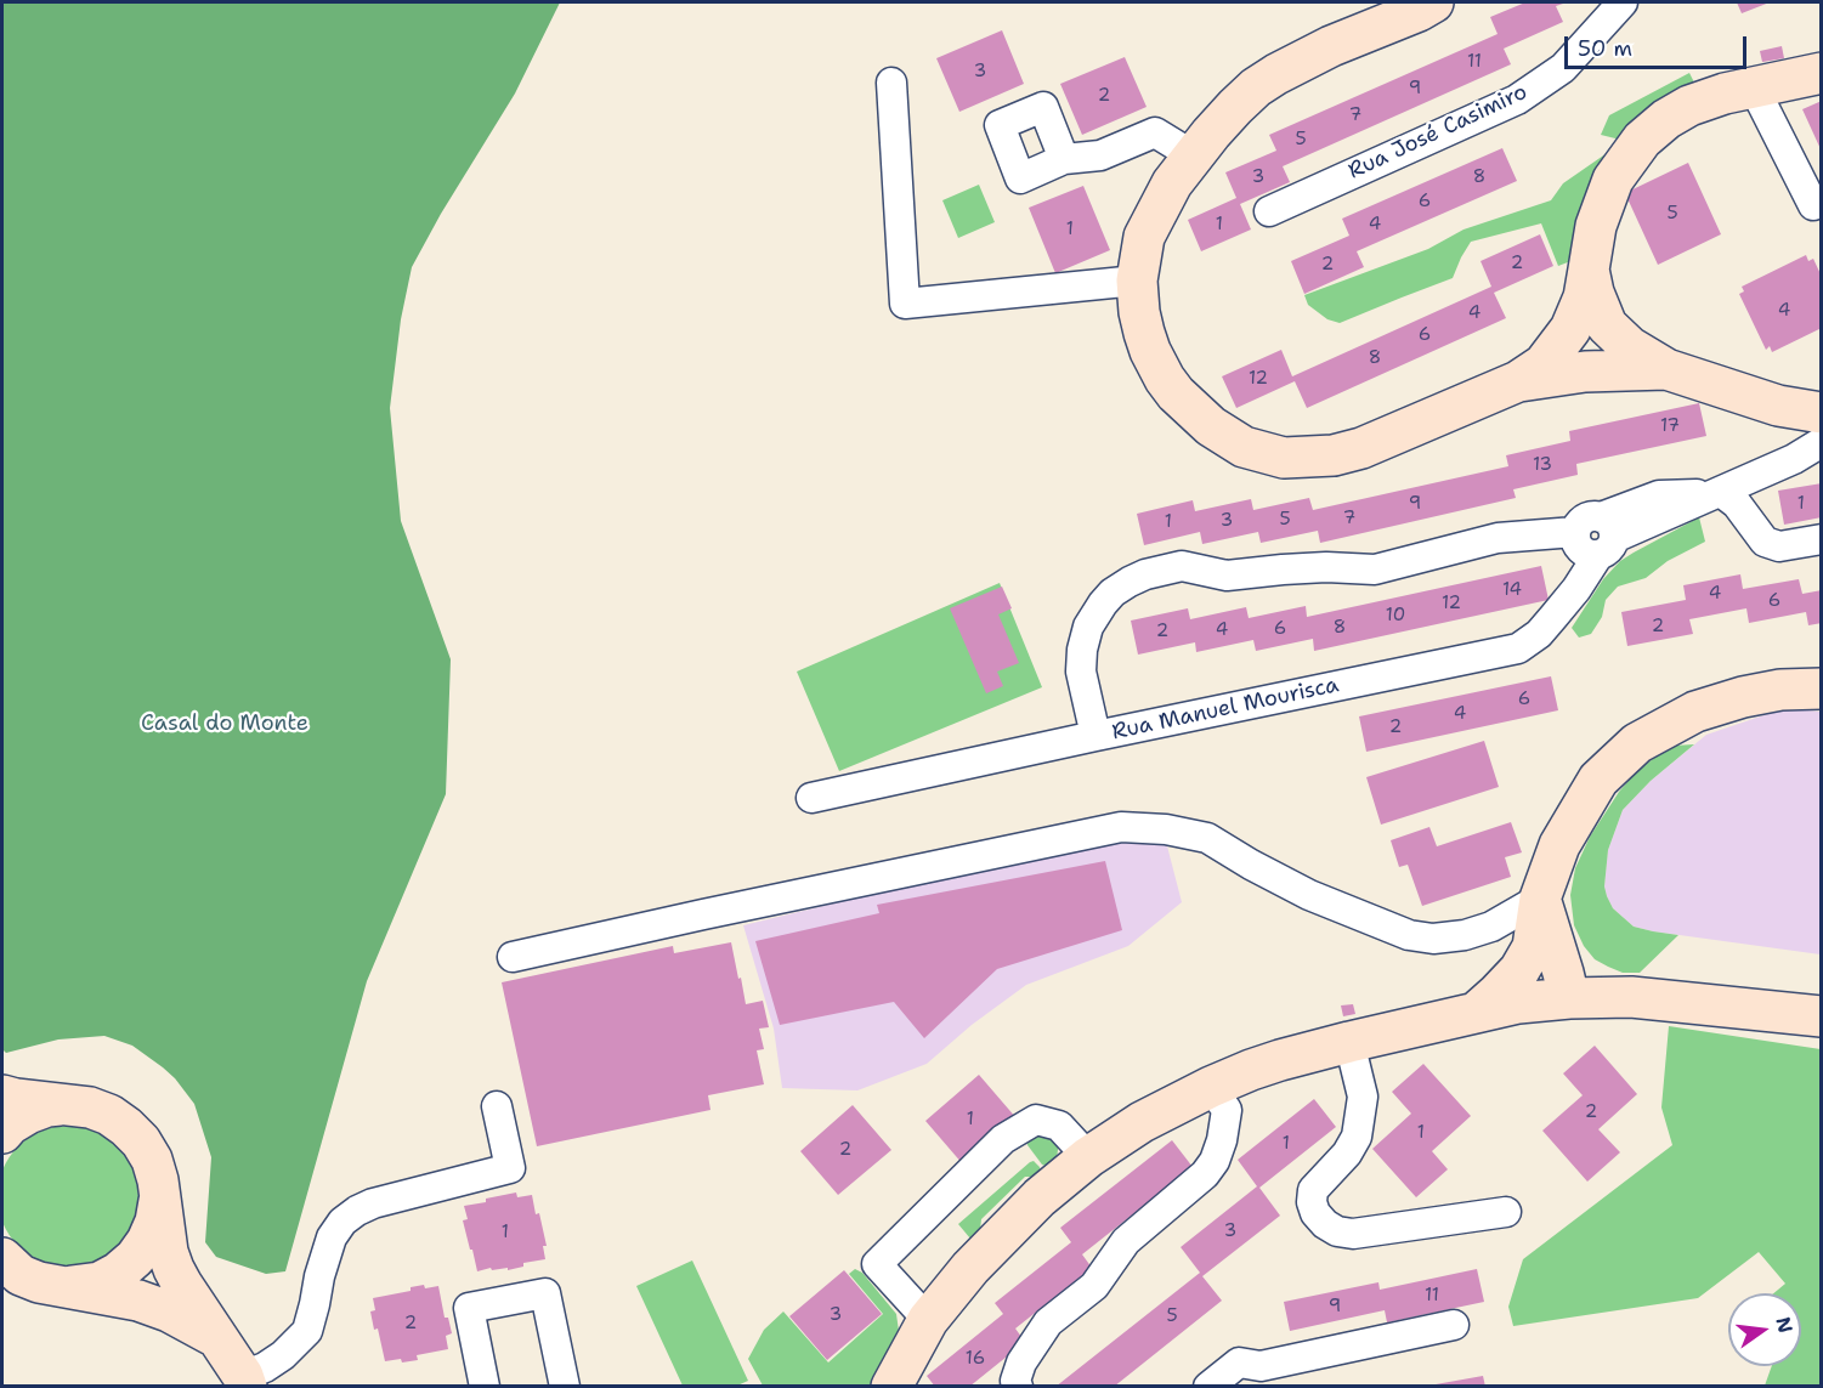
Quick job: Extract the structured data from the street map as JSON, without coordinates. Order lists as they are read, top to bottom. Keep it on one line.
{"streets":{"street":["Rua José Casimiro","Rua Manuel Mourisca"]},"parks":["Casal do Monte"],"house_numbers":["11","3","9","2","7","5","3","8","6","5","1","4","1","2","2","4","4","6","8","12","17","13","9","1","7","5","3","1","14","4","6","12","10","2","8","6","4","2","6","4","2","2","1","1","1","2","3","1","11","9","3","5","2","16"],"scale_bar":"50 m","north":"right"}
